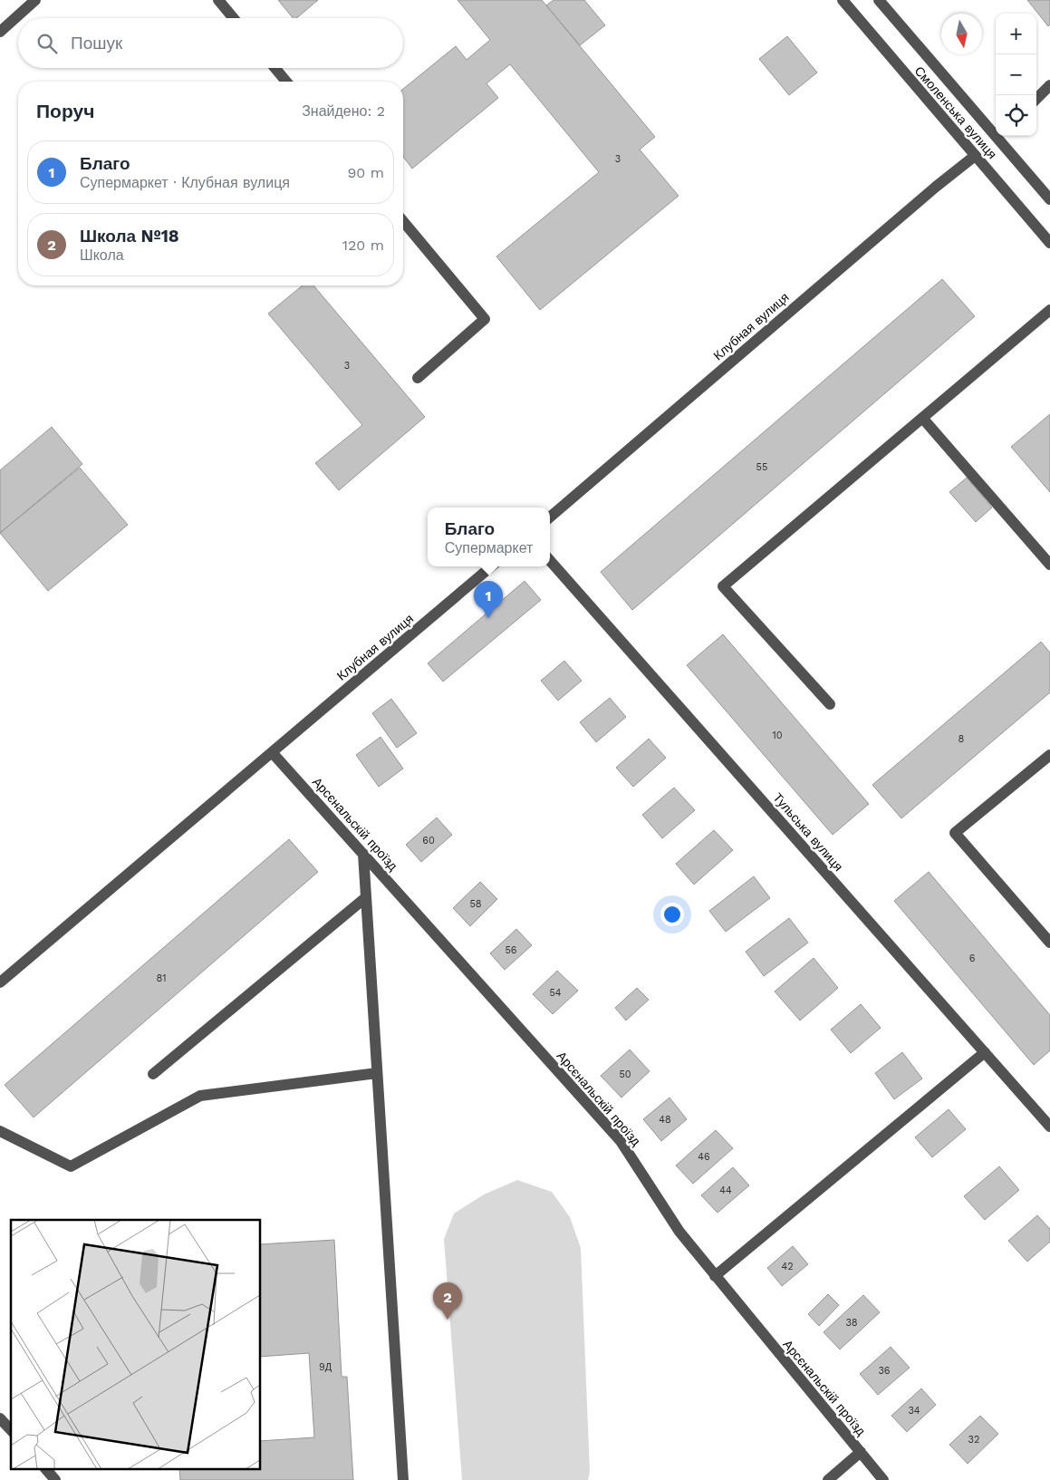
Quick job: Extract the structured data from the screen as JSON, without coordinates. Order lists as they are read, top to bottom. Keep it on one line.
{"streets":{"street":["Смоленська вулиця","Клубная вулиця","Арсєнальскій проїзд","Тульська вулиця"]},"crossings":[["Смоленська вулиця","Клубная вулиця"],["Клубная вулиця","Арсєнальскій проїзд"]],"house_numbers":["3","3","55","10","8","60","58","56","6","81","54","50","48","46","44","42","38","9Д","36","34","32"],"north":"bottom","page":{"map_buttons":["+","−"],"search":"Пошук","heading":["Поруч","Знайдено: 2"],"list":[{"mark":"1","name":"Благо","note":"Супермаркет · Клубная вулиця","value":"90 m"},{"mark":"2","name":"Школа №18","note":"Школа","value":"120 m"}],"popup":["Благо","Супермаркет"],"pins":["1","2"]}}
